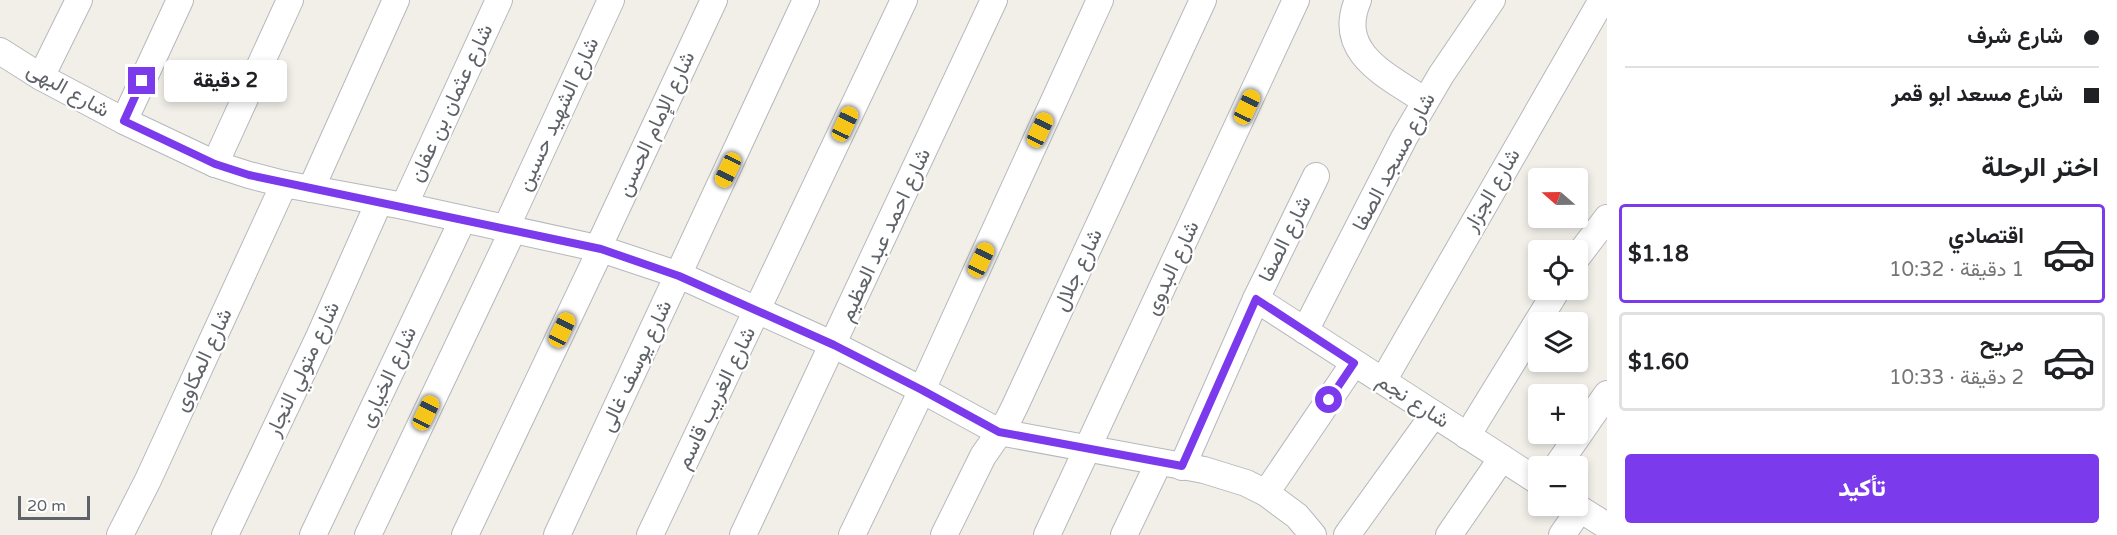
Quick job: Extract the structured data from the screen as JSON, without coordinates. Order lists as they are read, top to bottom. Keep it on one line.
{"streets":{"street":["شارع البهى","شارع عثمان بن عفان","شارع الشهيد حسين","شارع الإمام الحسن","شارع مسجد الصفا","شارع الجزار","شارع احمد عبد العظيم","شارع الصفا","شارع البدوى","شارع جلال","شارع المكاوى","شارع يوسف غالى","شارع متولي النجار","شارع الخيارى","شارع الغريب قاسم","شارع نجم"]},"crossings":[["شارع البهى","شارع عثمان بن عفان"],["شارع البهى","شارع الشهيد حسين"],["شارع البهى","شارع الإمام الحسن"],["شارع البهى","شارع احمد عبد العظيم"],["شارع البهى","شارع الصفا"],["شارع البهى","شارع البدوى"],["شارع البهى","شارع جلال"],["شارع البهى","شارع المكاوى"],["شارع البهى","شارع يوسف غالى"],["شارع البهى","شارع متولي النجار"],["شارع البهى","شارع الخيارى"],["شارع البهى","شارع الغريب قاسم"],["شارع عثمان بن عفان","شارع متولي النجار"],["شارع مسجد الصفا","شارع نجم"],["شارع الجزار","شارع نجم"],["شارع الصفا","شارع نجم"]],"scale_bar":"20 m","north":"left","page":{"banner":["شارع شرف","شارع مسعد ابو قمر"],"bubble":"2 دقيقة","heading":"اختر الرحلة","map_buttons":["+","−"],"list":[{"name":"اقتصادي","note":"1 دقيقة · 10:32","value":"$1.18"},{"name":"مريح","note":"2 دقيقة · 10:33","value":"$1.60"}],"buttons":"تأكيد","scale":"20 m"}}
